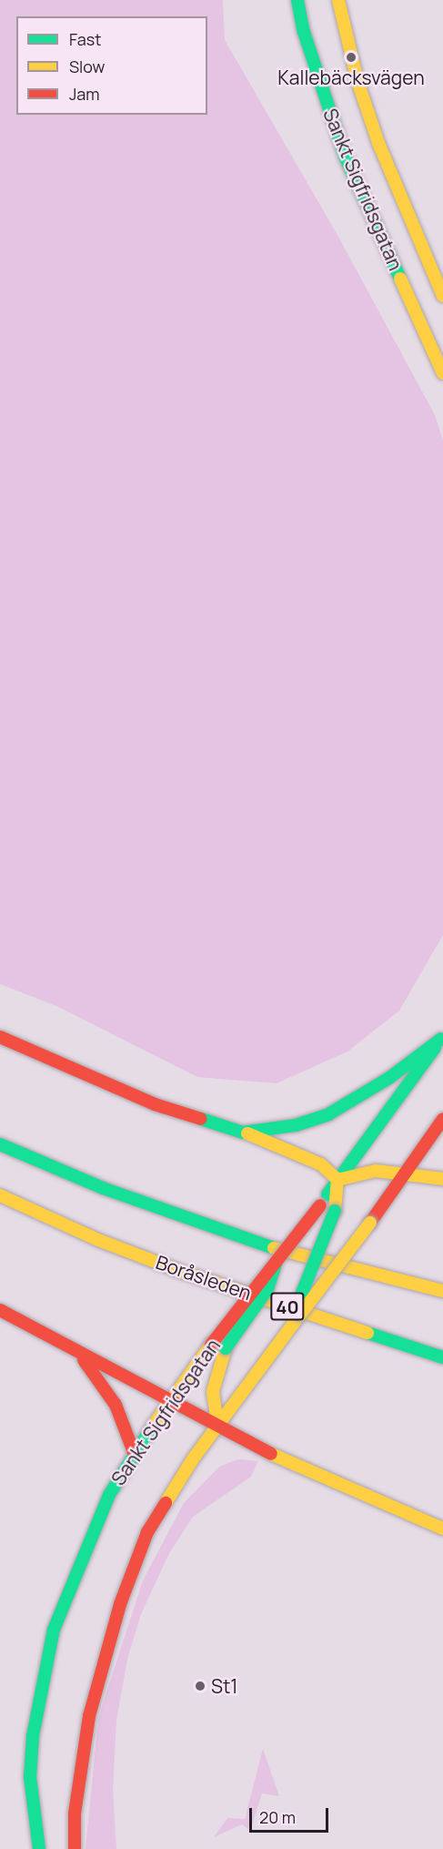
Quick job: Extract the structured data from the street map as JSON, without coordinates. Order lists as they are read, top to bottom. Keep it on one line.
{"streets":{"main road":["Sankt Sigfridsgatan","Boråsleden","40"]},"places":["Kallebäcksvägen","St1"],"legend":["Fast","Slow","Jam"],"scale_bar":"20 m"}
